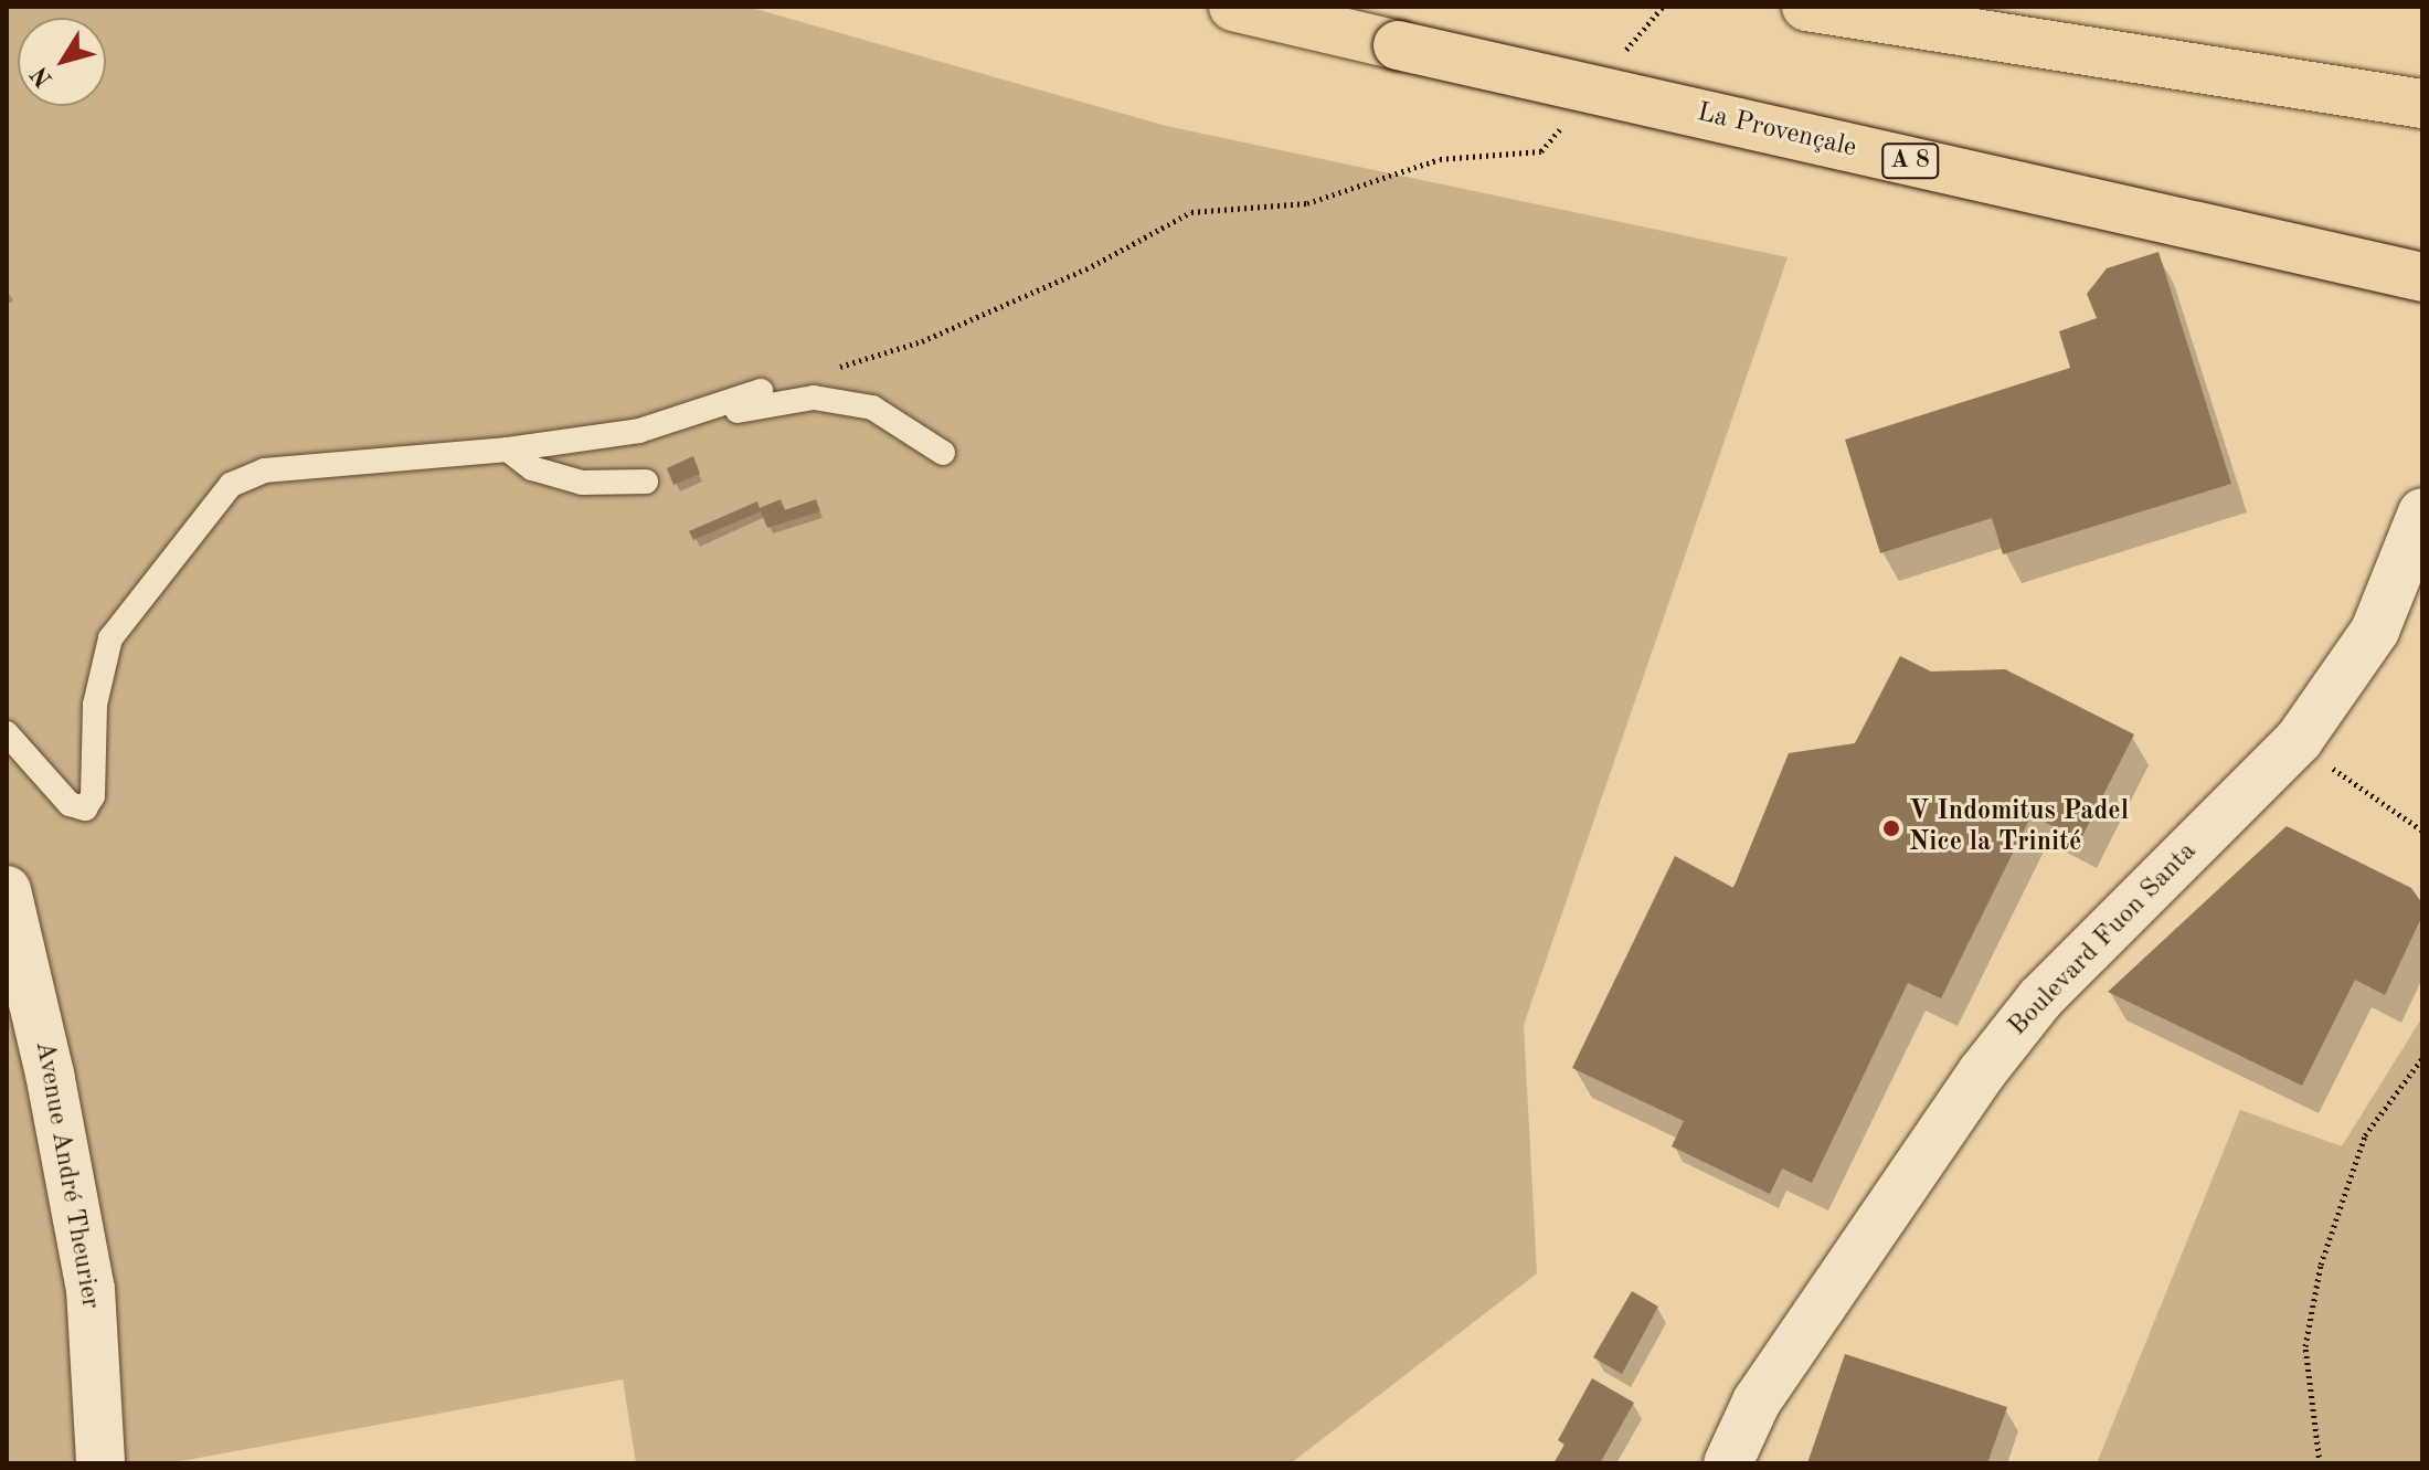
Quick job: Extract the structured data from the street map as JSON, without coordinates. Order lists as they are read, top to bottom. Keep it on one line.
{"streets":{"highway":["La Provençale","A 8"],"street":["Boulevard Fuon Santa","Avenue André Theurier"]},"places":["V Indomitus Padel Nice la Trinité"],"north":"bottom left"}
